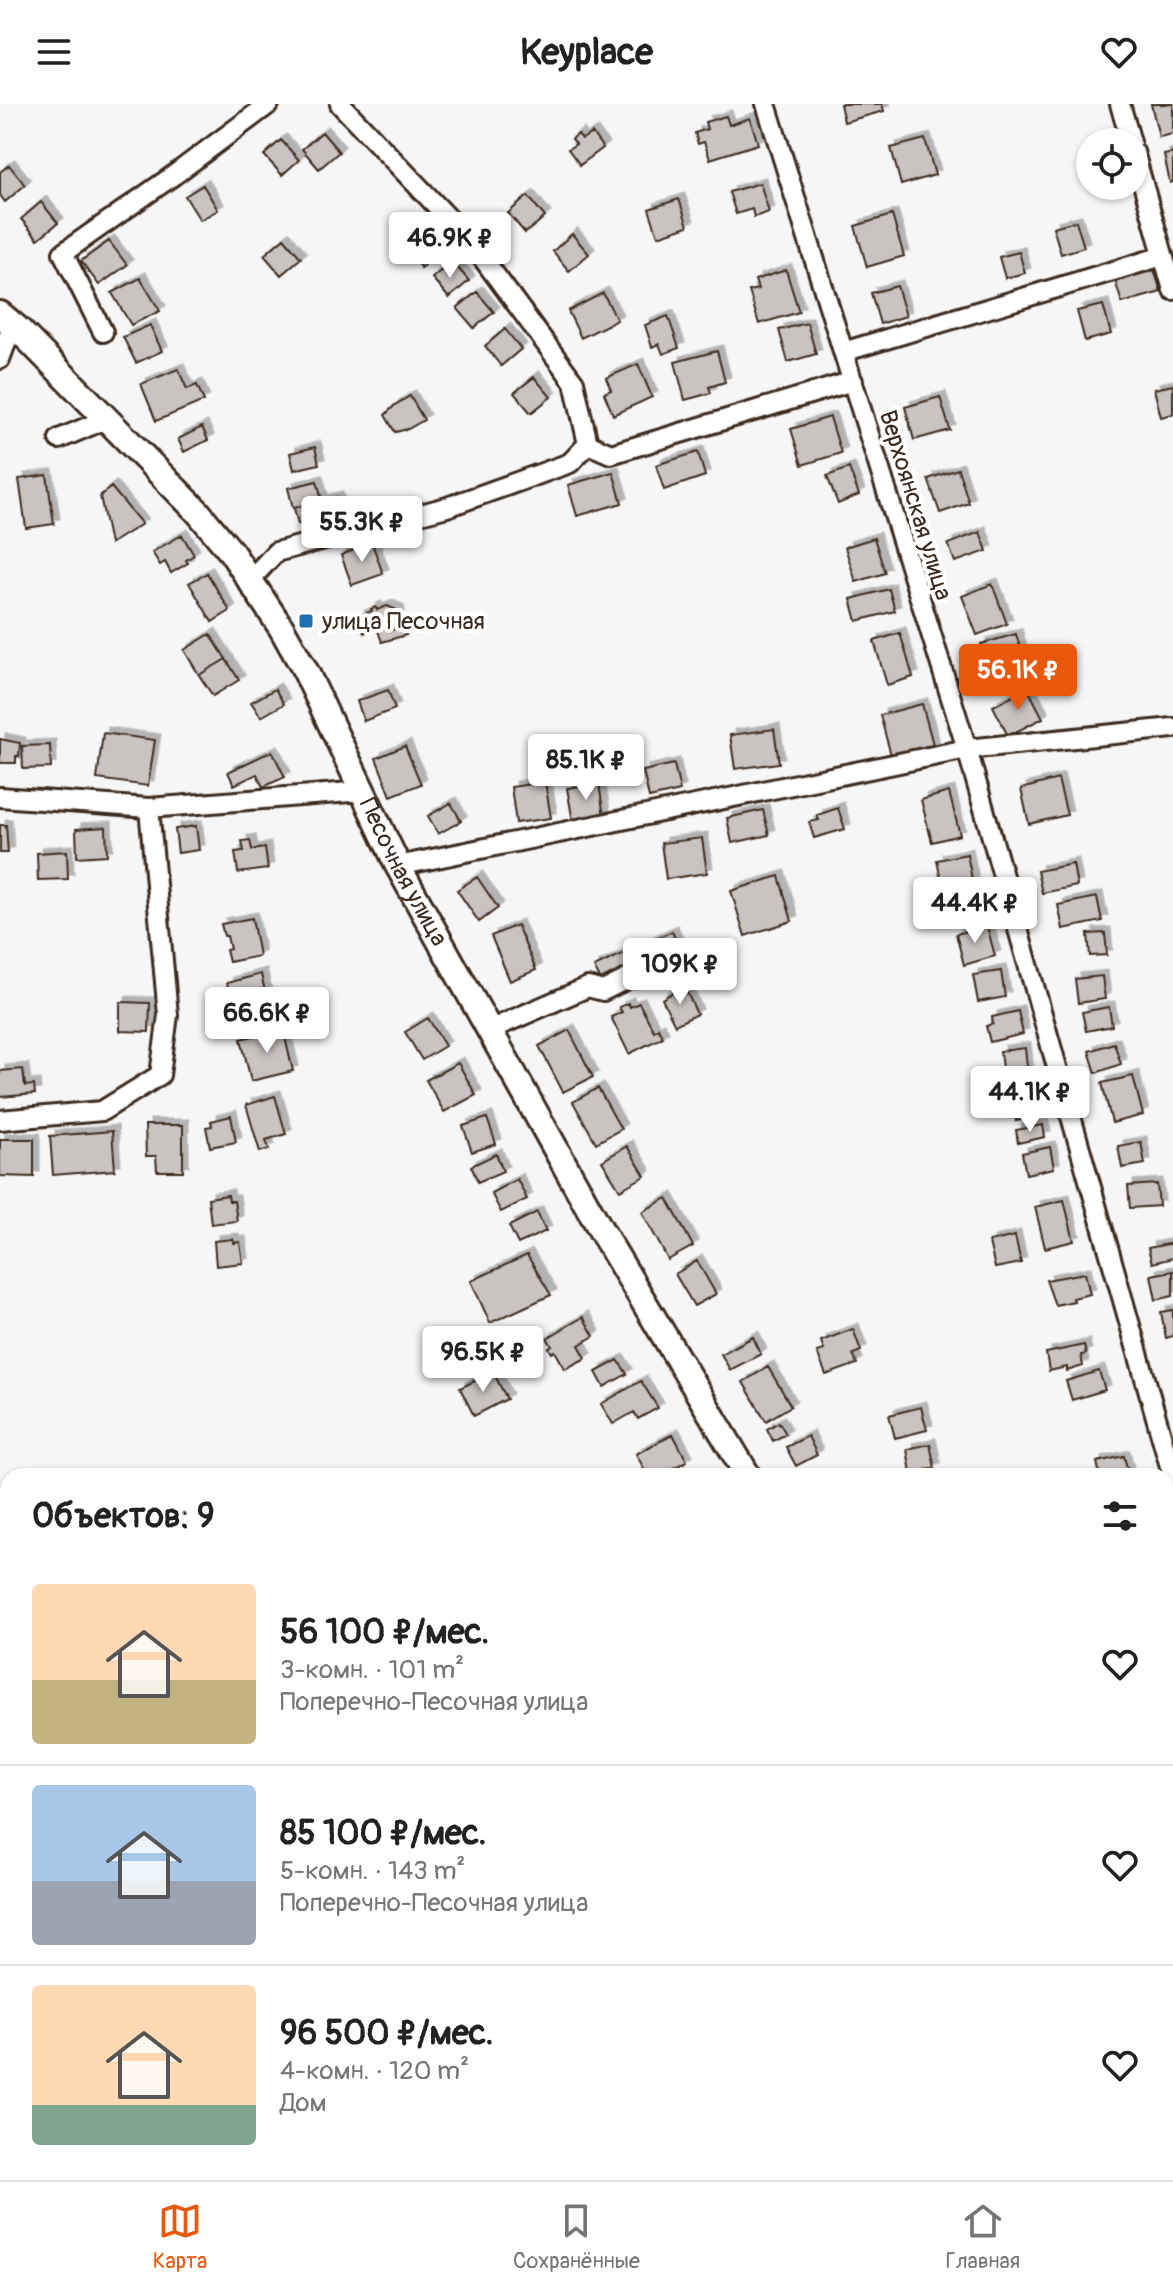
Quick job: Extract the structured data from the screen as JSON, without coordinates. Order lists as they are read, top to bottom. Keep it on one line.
{"streets":{"main road":["Песочная улица"],"street":["Верхоянская улица"]},"places":{"transit":["улица Песочная"]},"page":{"header":"Keyplace","price":["46.9K ₽","55.3K ₽","56.1K ₽","85.1K ₽","44.4K ₽","109K ₽","66.6K ₽","44.1K ₽","96.5K ₽"],"heading":"Объектов: 9","list":[{"name":"56 100 ₽/мес.","note":"3-комн. · 101 m² · Поперечно-Песочная улица"},{"name":"85 100 ₽/мес.","note":"5-комн. · 143 m² · Поперечно-Песочная улица"},{"name":"96 500 ₽/мес.","note":"4-комн. · 120 m² · Дом"}],"tabs":["Карта","Сохранённые","Главная"]}}
